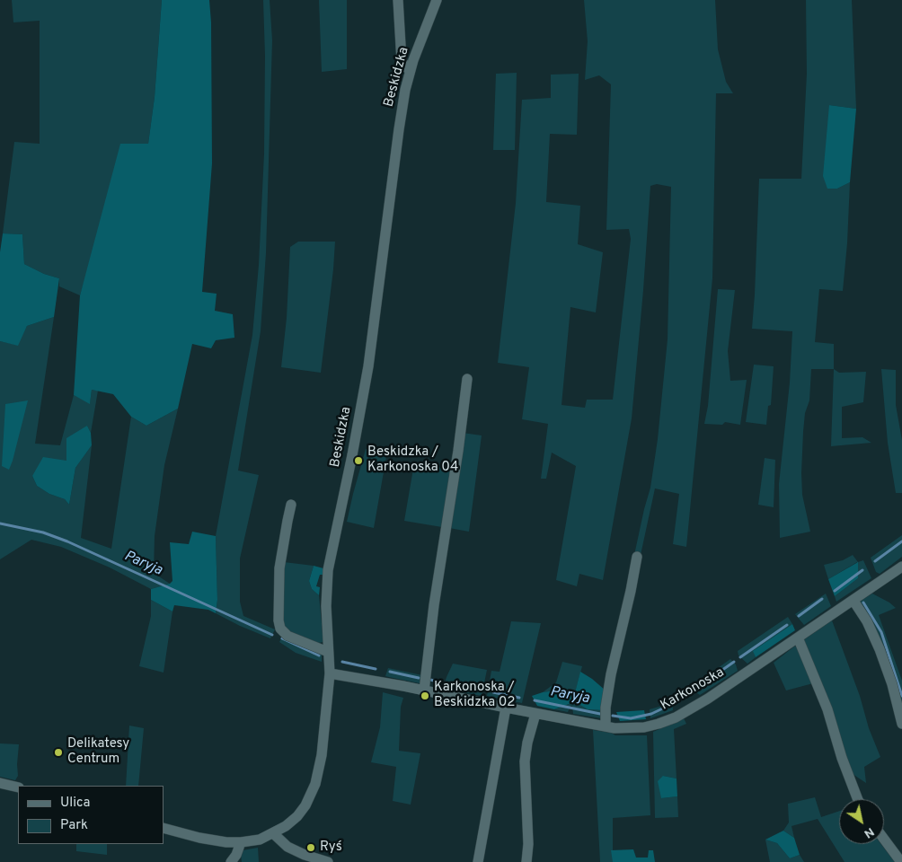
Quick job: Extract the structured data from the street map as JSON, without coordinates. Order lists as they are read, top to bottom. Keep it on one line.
{"streets":{"street":["Beskidzka","Karkonoska"]},"crossings":[["Beskidzka","Karkonoska"]],"water":["Paryja"],"places":["Beskidzka / Karkonoska 04","Karkonoska / Beskidzka 02","Delikatesy Centrum","Ryś"],"legend":["Ulica","Park"],"north":"bottom right"}
